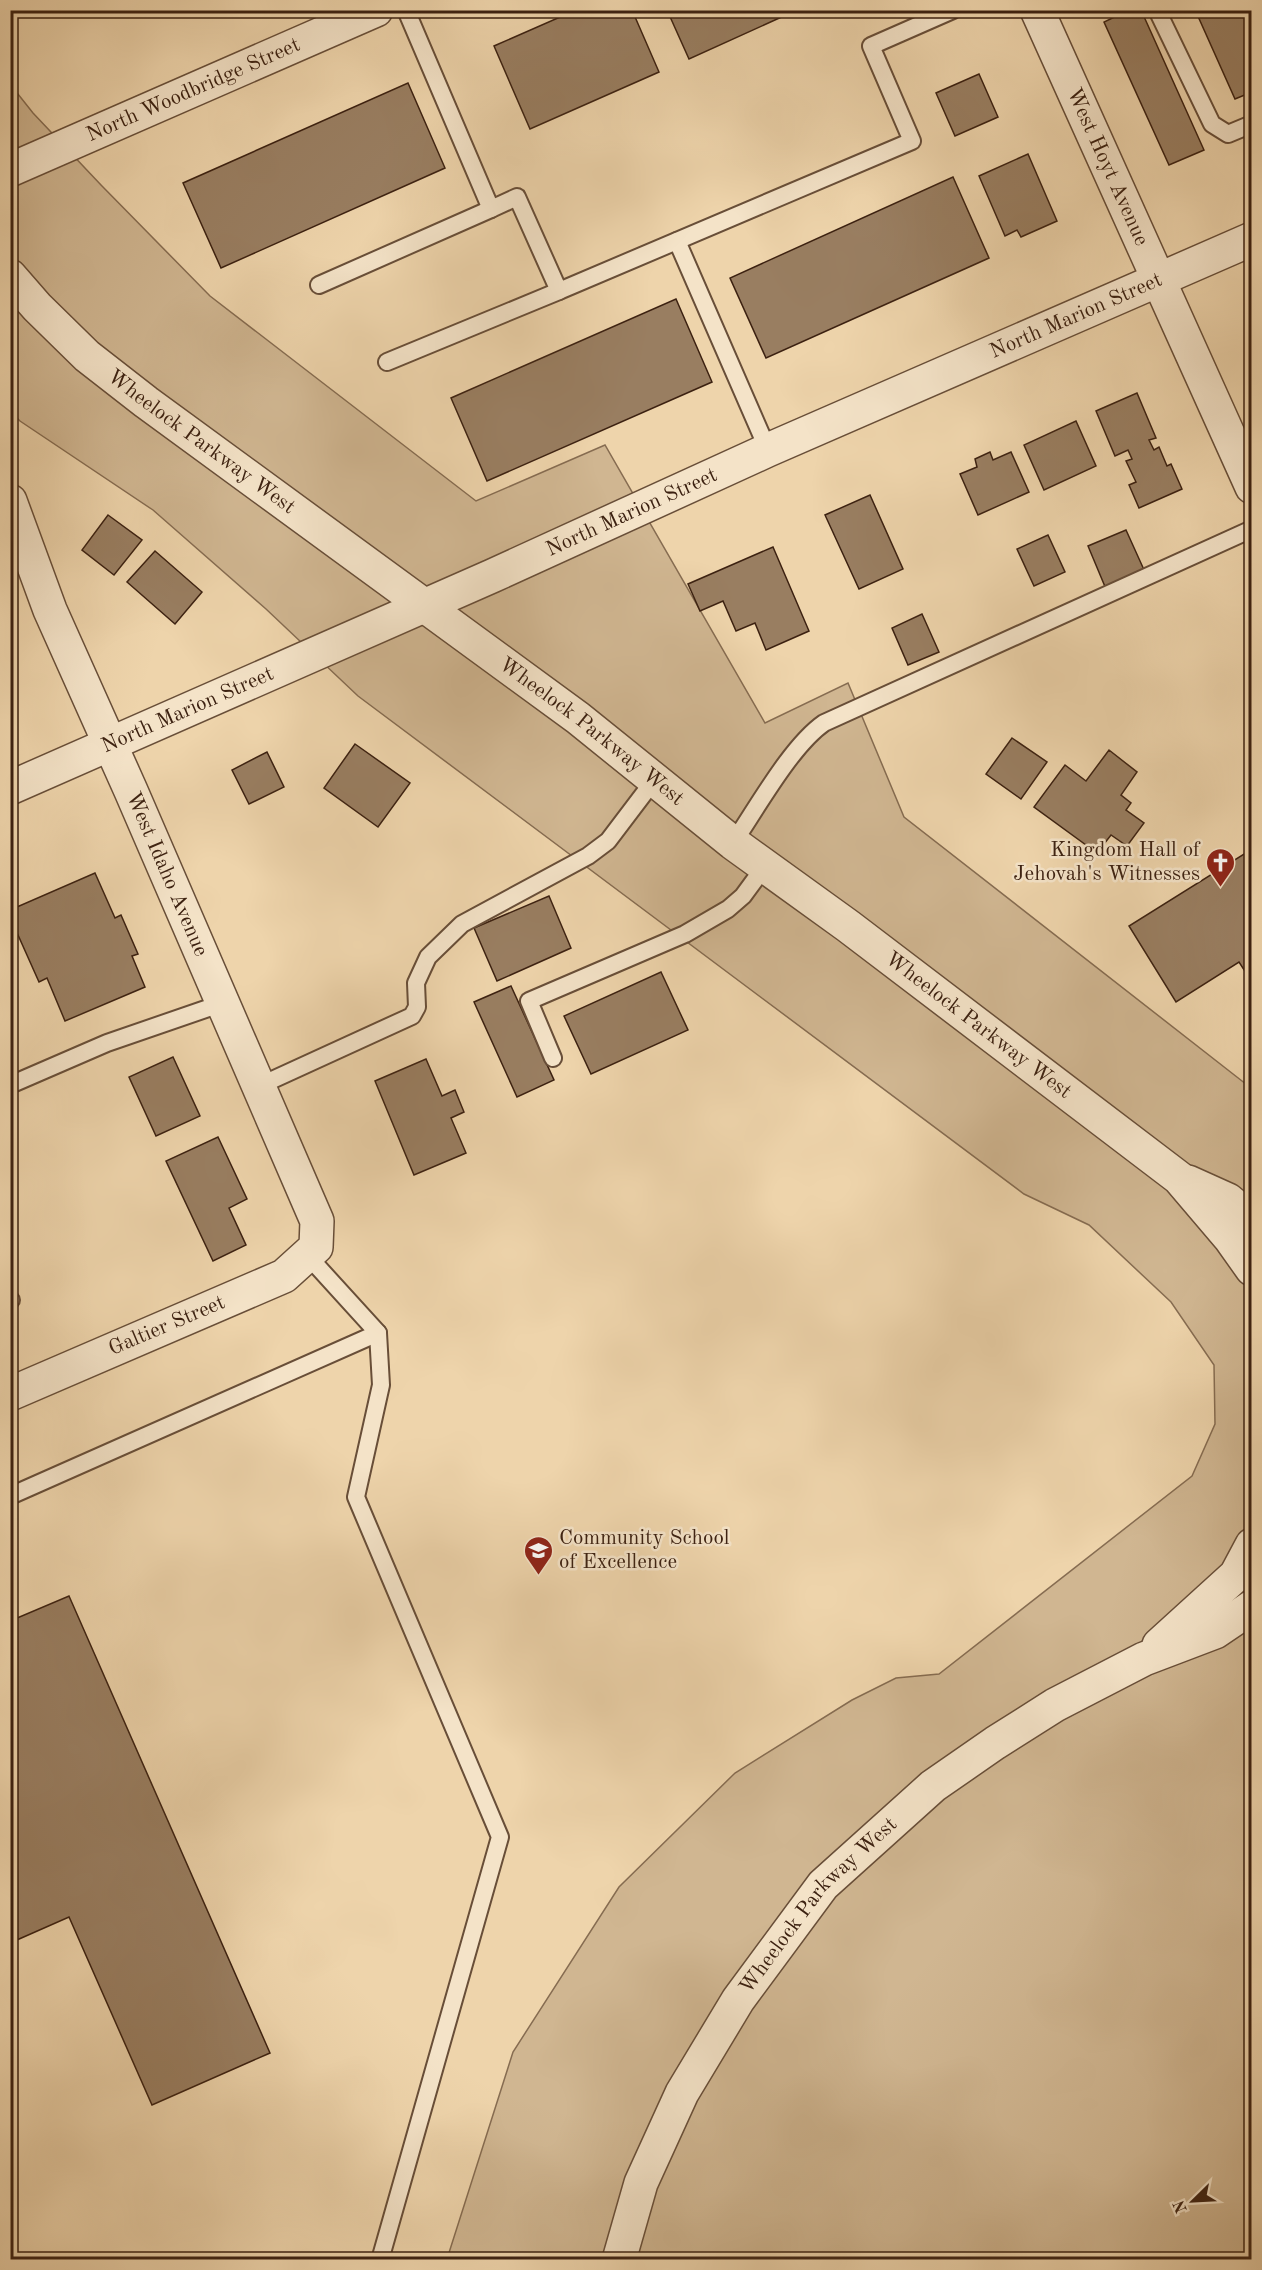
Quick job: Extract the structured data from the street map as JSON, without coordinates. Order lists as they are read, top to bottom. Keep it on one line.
{"streets":{"street":["North Woodbridge Street","West Hoyt Avenue","North Marion Street","Wheelock Parkway West","West Idaho Avenue","Galtier Street"]},"crossings":[["West Hoyt Avenue","North Marion Street"],["North Marion Street","Wheelock Parkway West"],["North Marion Street","West Idaho Avenue"],["West Idaho Avenue","Galtier Street"]],"places":{"church":["Kingdom Hall of Jehovah's Witnesses"],"school or university":["Community School of Excellence"]},"north":"bottom left"}
